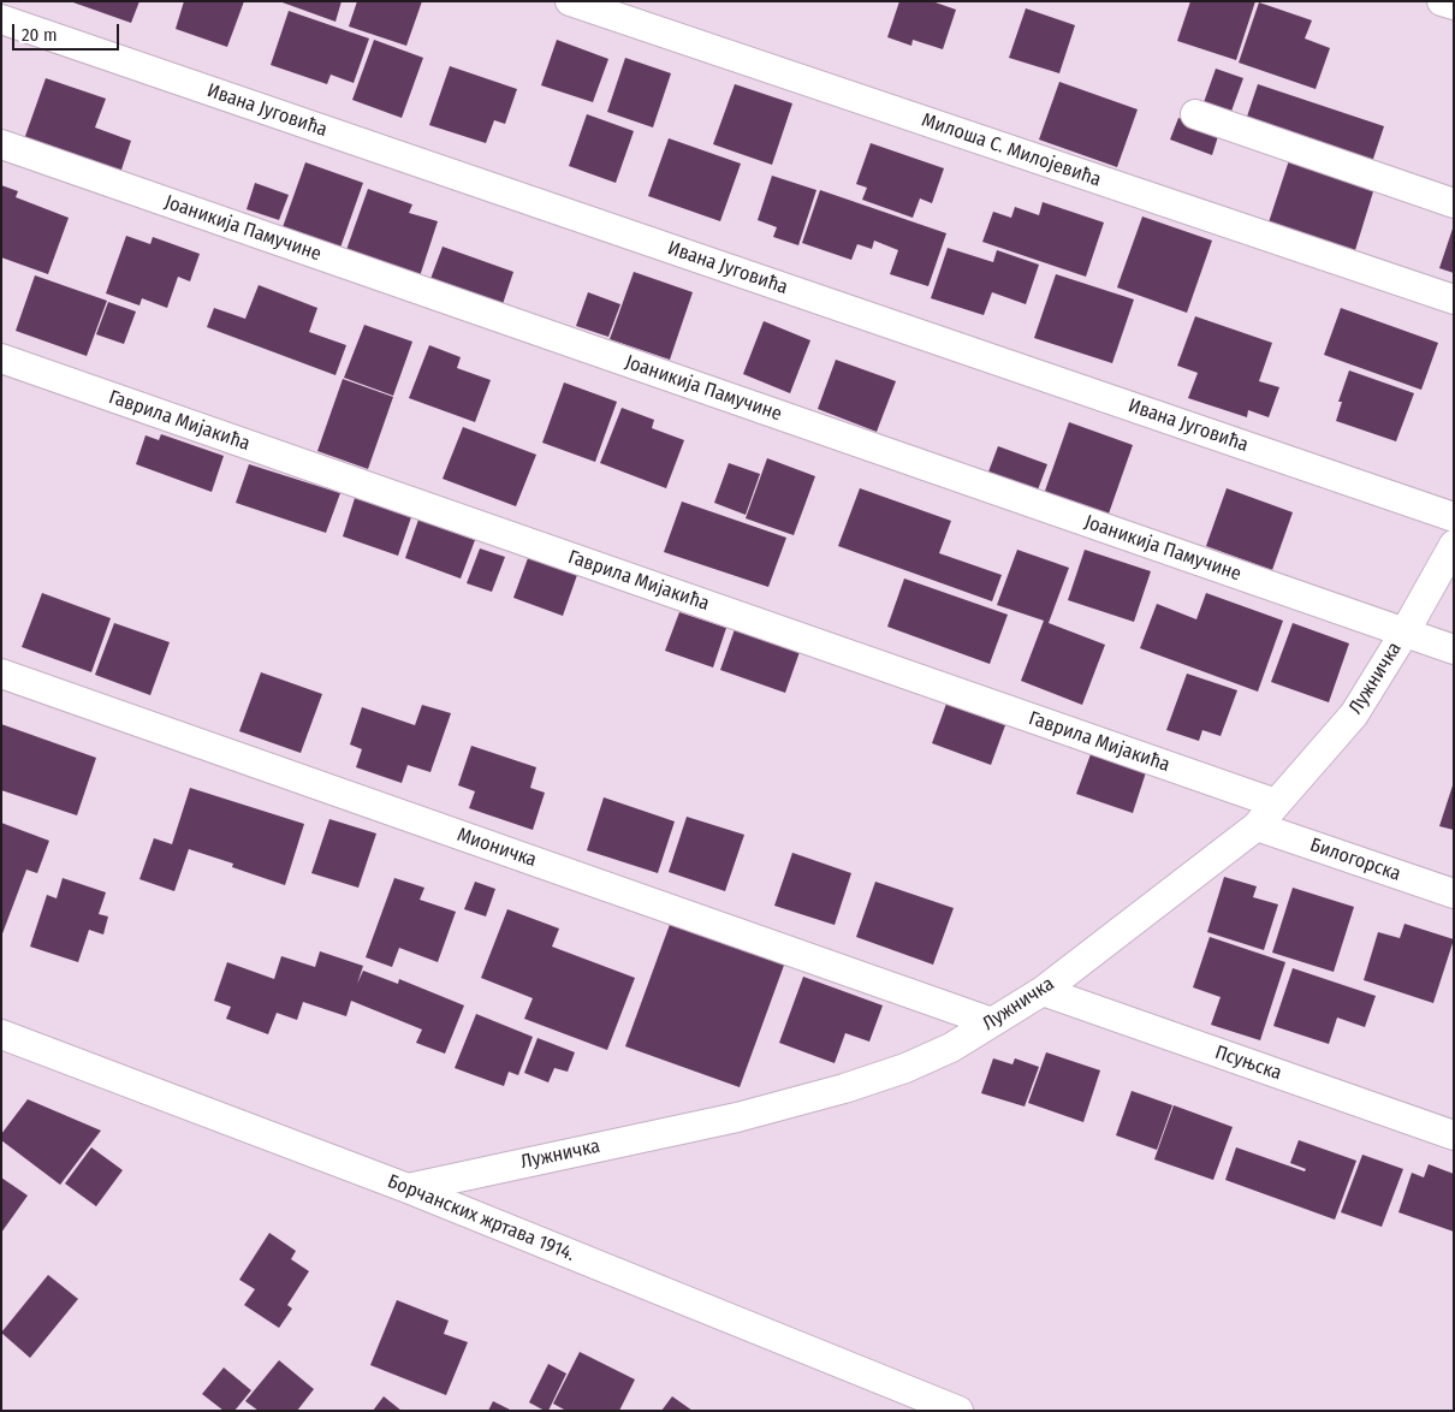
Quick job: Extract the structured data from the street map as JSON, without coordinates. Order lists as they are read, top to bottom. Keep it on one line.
{"streets":{"street":["Ивана Југовића","Милоша С. Милојевића","Јоаникија Памучине","Гаврила Мијакића","Лужничка","Мионичка","Билогорска","Псуњска","Борчанских жртава 1914."]},"crossings":[["Јоаникија Памучине","Лужничка"],["Гаврила Мијакића","Лужничка"],["Лужничка","Мионичка"],["Лужничка","Билогорска"],["Лужничка","Псуњска"],["Лужничка","Борчанских жртава 1914."]],"scale_bar":"20 m"}
